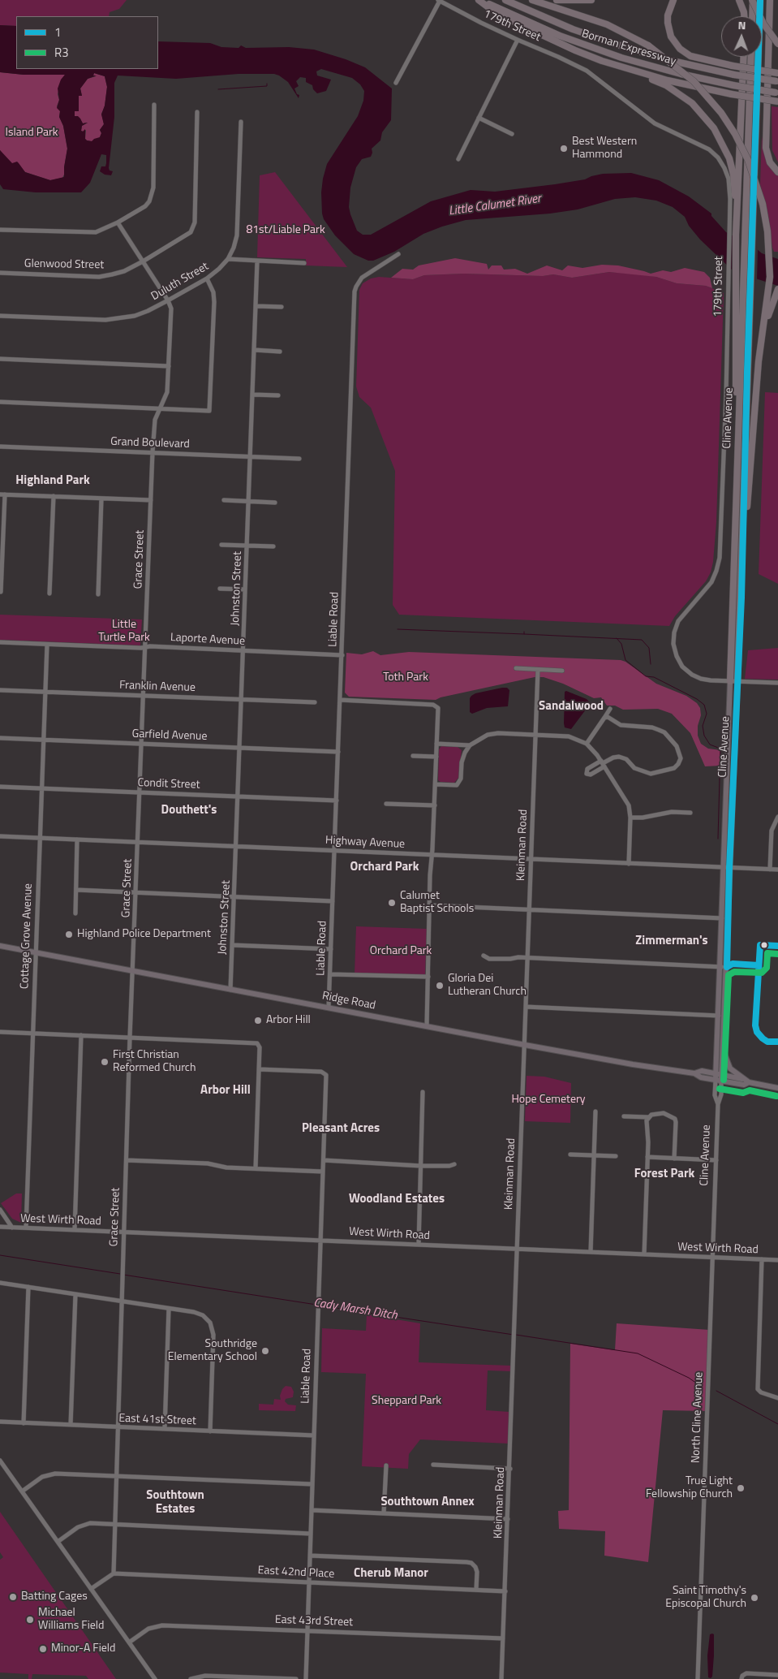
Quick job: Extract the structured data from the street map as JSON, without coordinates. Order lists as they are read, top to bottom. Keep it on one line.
{"streets":{"highway":["Borman Expressway","Cline Avenue"],"main road":["Ridge Road"],"street":["179th Street","Glenwood Street","Duluth Street","Grand Boulevard","Grace Street","Johnston Street","Liable Road","Laporte Avenue","Franklin Avenue","Garfield Avenue","Condit Street","Highway Avenue","Kleinman Road","Cottage Grove Avenue","West Wirth Road","North Cline Avenue","East 41st Street","East 42nd Place","East 43rd Street"]},"crossings":[["179th Street","Cline Avenue"],["Glenwood Street","Grace Street"],["Duluth Street","Grace Street"],["Cline Avenue","Highway Avenue"],["Cline Avenue","Ridge Road"],["Cline Avenue","North Cline Avenue"],["Grand Boulevard","Grace Street"],["Grand Boulevard","Johnston Street"],["Grace Street","Laporte Avenue"],["Grace Street","Franklin Avenue"],["Grace Street","Garfield Avenue"],["Grace Street","Condit Street"],["Grace Street","Highway Avenue"],["Grace Street","Ridge Road"],["Grace Street","West Wirth Road"],["Grace Street","East 41st Street"],["Grace Street","East 42nd Place"],["Johnston Street","Laporte Avenue"],["Johnston Street","Franklin Avenue"],["Johnston Street","Garfield Avenue"],["Johnston Street","Condit Street"],["Johnston Street","Highway Avenue"],["Johnston Street","Ridge Road"],["Liable Road","Laporte Avenue"],["Liable Road","Garfield Avenue"],["Liable Road","Condit Street"],["Liable Road","Highway Avenue"],["Liable Road","Ridge Road"],["Liable Road","West Wirth Road"],["Liable Road","East 41st Street"],["Liable Road","East 42nd Place"],["Liable Road","East 43rd Street"],["Laporte Avenue","Cottage Grove Avenue"],["Franklin Avenue","Cottage Grove Avenue"],["Garfield Avenue","Cottage Grove Avenue"],["Condit Street","Cottage Grove Avenue"],["Highway Avenue","Kleinman Road"],["Highway Avenue","Cottage Grove Avenue"],["Kleinman Road","Ridge Road"],["Kleinman Road","West Wirth Road"],["Kleinman Road","East 42nd Place"],["Kleinman Road","East 43rd Street"],["Cottage Grove Avenue","Ridge Road"],["Cottage Grove Avenue","West Wirth Road"],["West Wirth Road","North Cline Avenue"]],"districts":["Highland Park","Sandalwood","Douthett's","Orchard Park","Zimmerman's","Arbor Hill","Pleasant Acres","Forest Park","Woodland Estates","Southtown Estates","Southtown Annex","Cherub Manor"],"water":["Little Calumet River","Cady Marsh Ditch"],"parks":["Island Park","81st/Liable Park","Little Turtle Park","Toth Park","Orchard Park","Hope Cemetery","Sheppard Park"],"places":["Best Western Hammond","Calumet Baptist Schools","Highland Police Department","Gloria Dei Lutheran Church","Arbor Hill","First Christian Reformed Church","Southridge Elementary School","True Light Fellowship Church","Batting Cages","Saint Timothy's Episcopal Church","Michael Williams Field","Minor-A Field"],"lines":["transit line 1","transit line R3"],"legend":["1","R3"],"north":"top"}
